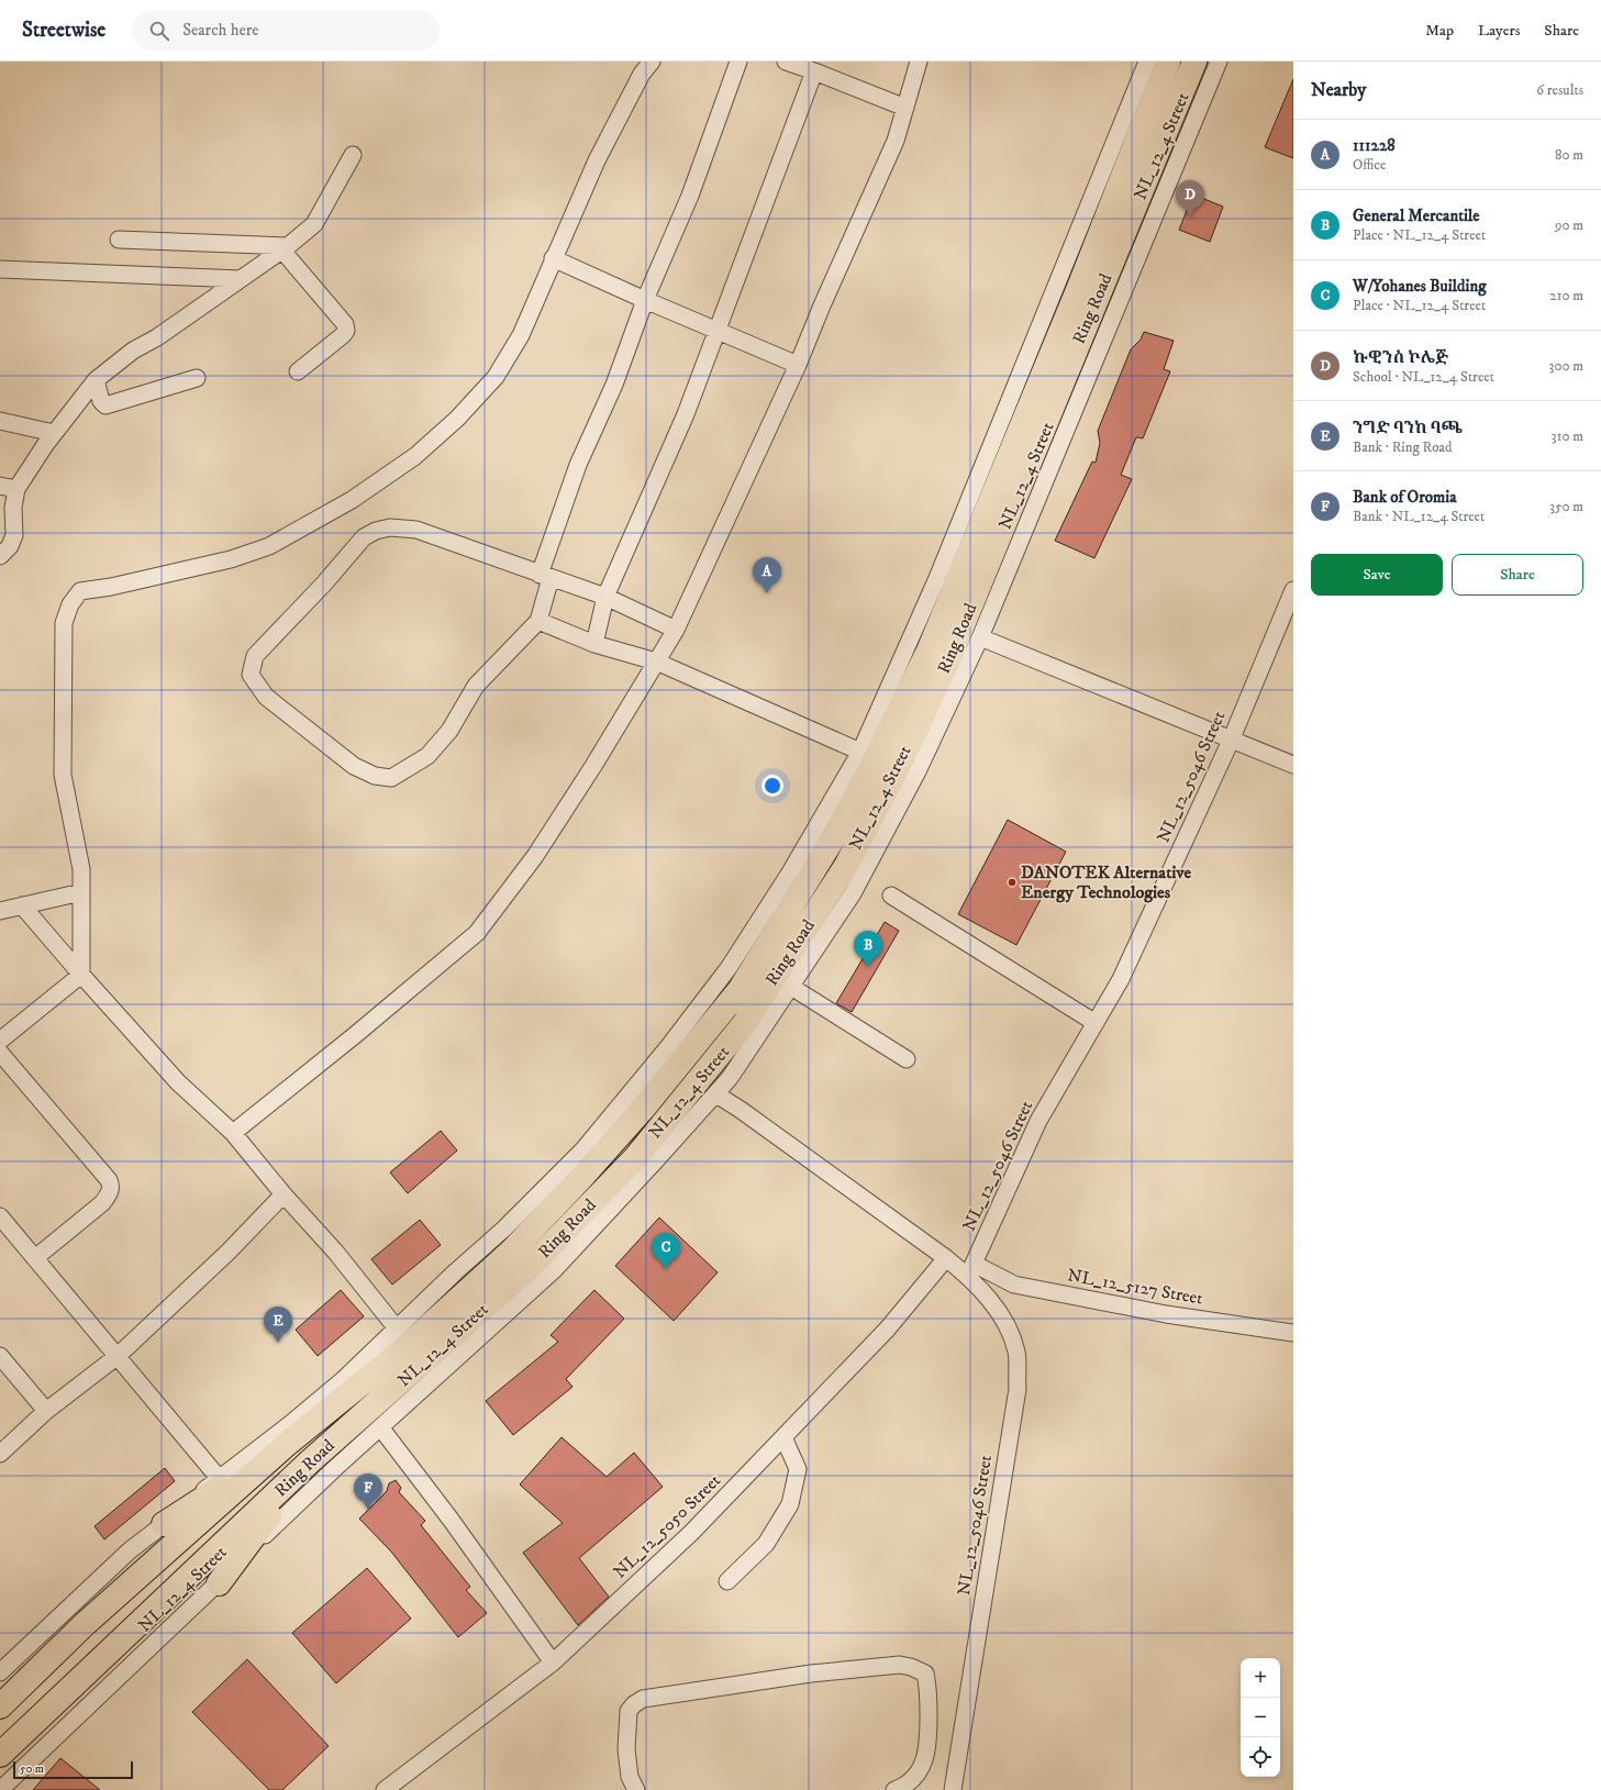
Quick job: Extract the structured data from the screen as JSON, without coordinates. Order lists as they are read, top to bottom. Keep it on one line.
{"streets":{"highway":["Ring Road"],"street":["NL_12_4 Street","NL_12_5046 Street","NL_12_5127 Street","NL_12_5050 Street"]},"crossings":[["NL_12_5046 Street","NL_12_5127 Street"]],"places":["DANOTEK Alternative Energy Technologies"],"scale_bar":"50 m","page":{"header":"Streetwise","search":"Search here","nav":["Map","Layers","Share"],"heading":["Nearby","6 results"],"list":[{"mark":"A","name":"111228","note":"Office","value":"80 m"},{"mark":"B","name":"General Mercantile","note":"Place · NL_12_4 Street","value":"90 m"},{"mark":"C","name":"W/Yohanes Building","note":"Place · NL_12_4 Street","value":"210 m"},{"mark":"D","name":"ኩዊንስ ኮሌጅ","note":"School · NL_12_4 Street","value":"300 m"},{"mark":"E","name":"ንግድ ባንከ ባጫ","note":"Bank · Ring Road","value":"310 m"},{"mark":"F","name":"Bank of Oromia","note":"Bank · NL_12_4 Street","value":"350 m"}],"pins":["D","A","B","C","E","F"],"buttons":["Save","Share"],"map_buttons":["+","−"],"scale":"50 m"}}
